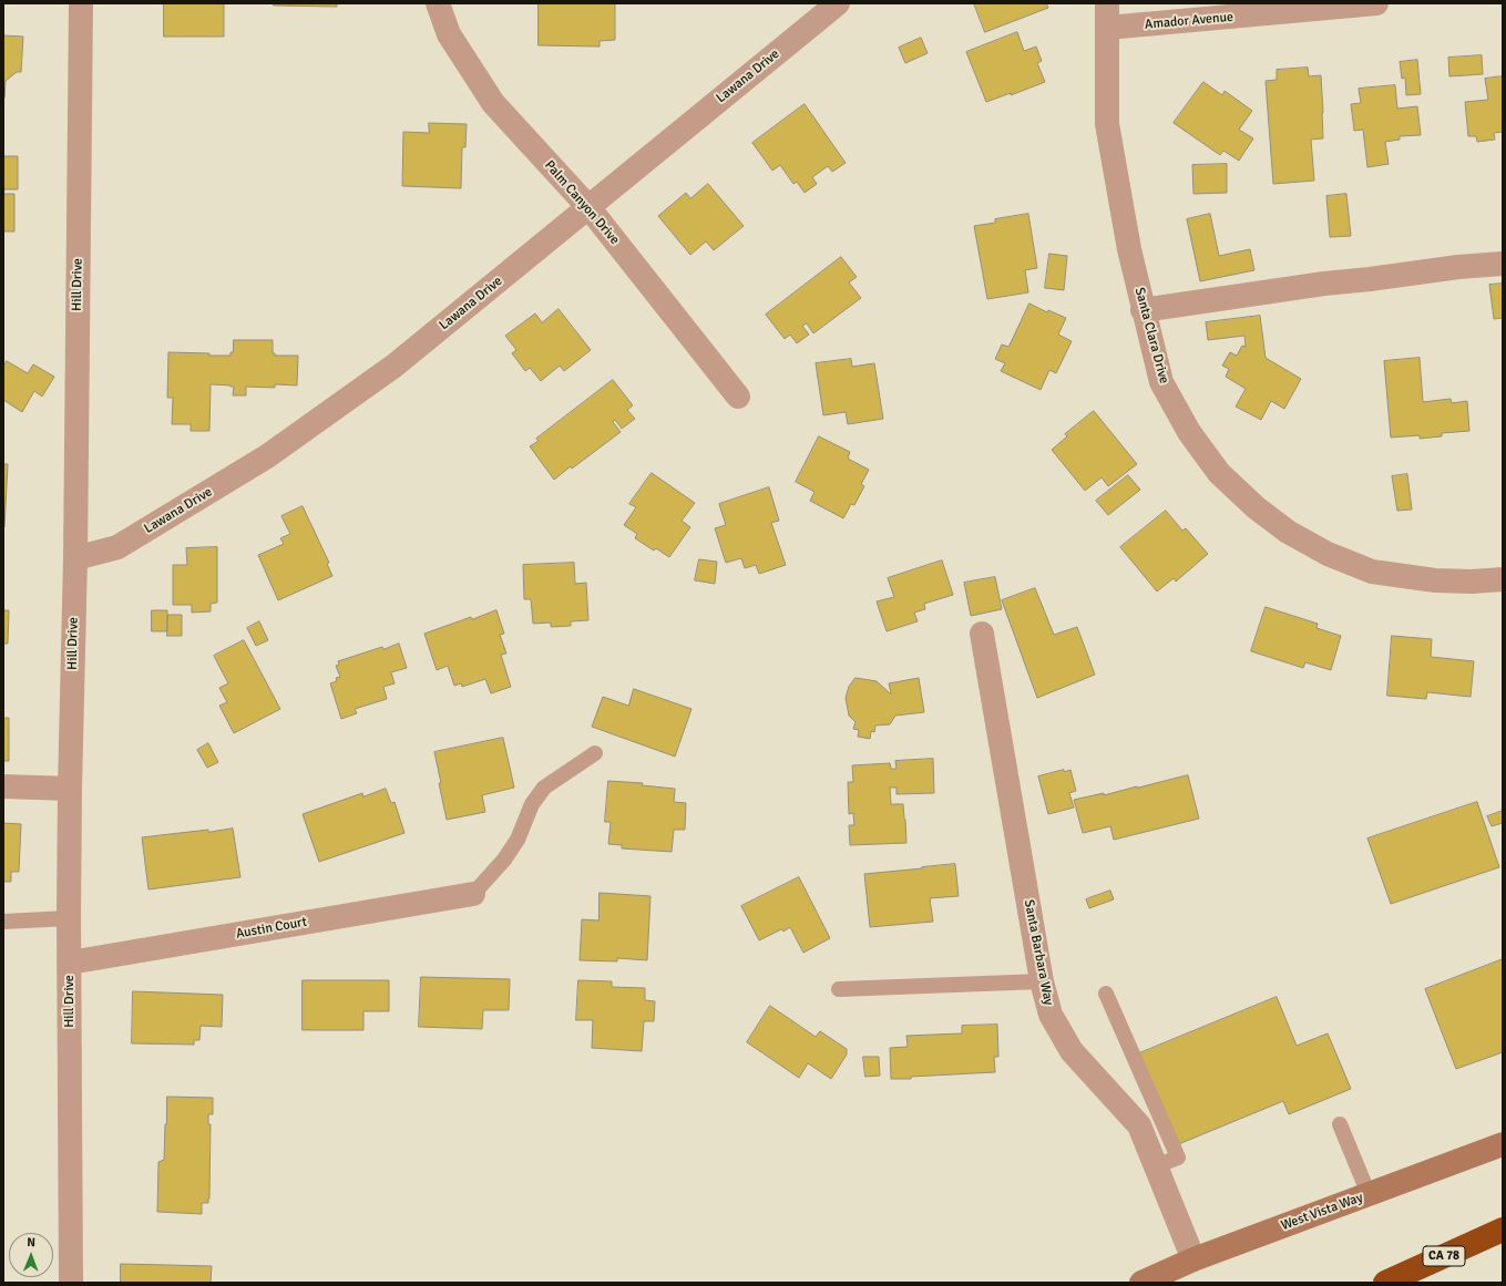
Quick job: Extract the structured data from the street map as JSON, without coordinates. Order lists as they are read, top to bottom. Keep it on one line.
{"streets":{"highway":["CA 78"],"main road":["West Vista Way"],"street":["Amador Avenue","Lawana Drive","Palm Canyon Drive","Hill Drive","Santa Clara Drive","Austin Court","Santa Barbara Way"]},"crossings":[["Amador Avenue","Santa Clara Drive"],["Lawana Drive","Palm Canyon Drive"],["Lawana Drive","Hill Drive"],["Hill Drive","Austin Court"],["Santa Barbara Way","West Vista Way"]],"north":"top"}
